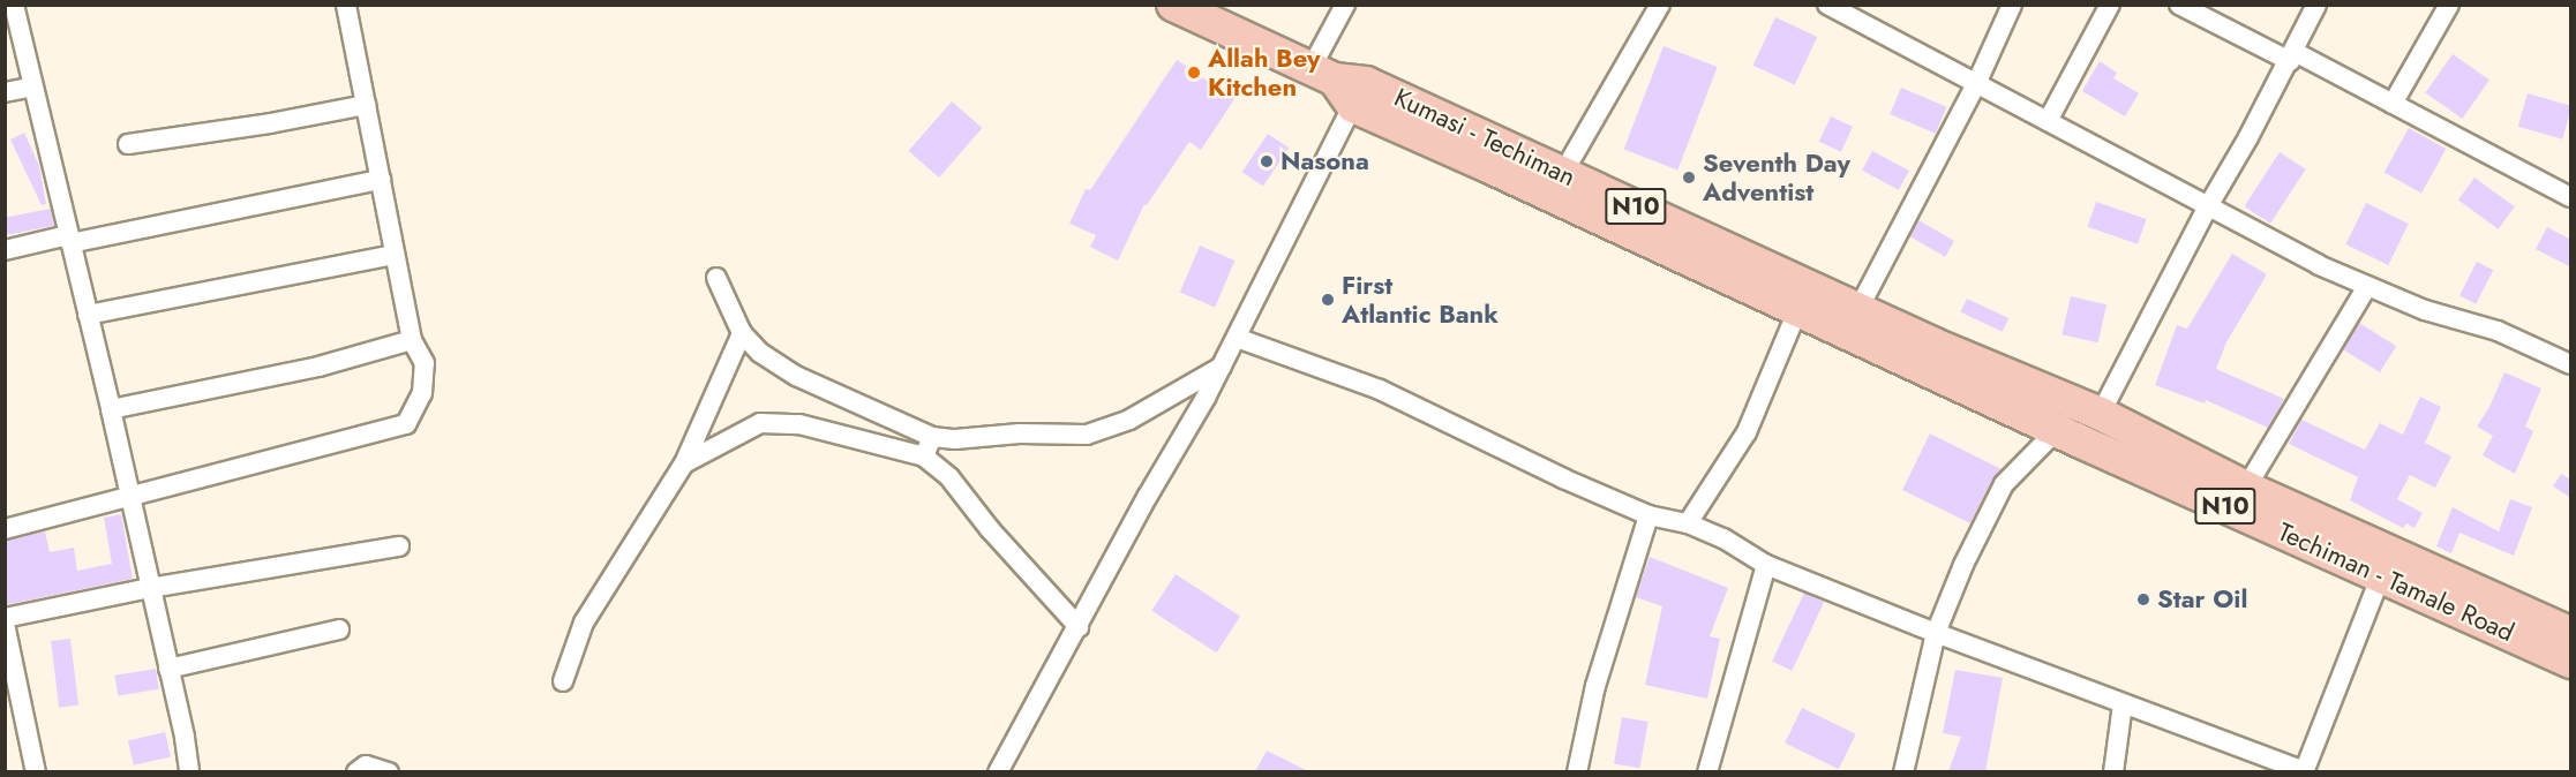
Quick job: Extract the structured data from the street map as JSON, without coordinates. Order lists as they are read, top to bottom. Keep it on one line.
{"streets":{"highway":["Kumasi - Techiman","N10","Techiman - Tamale Road"]},"crossings":[["Kumasi - Techiman","Techiman - Tamale Road"]],"places":["Allah Bey Kitchen","Nasona","Seventh Day Adventist","First Atlantic Bank","Star Oil"]}
